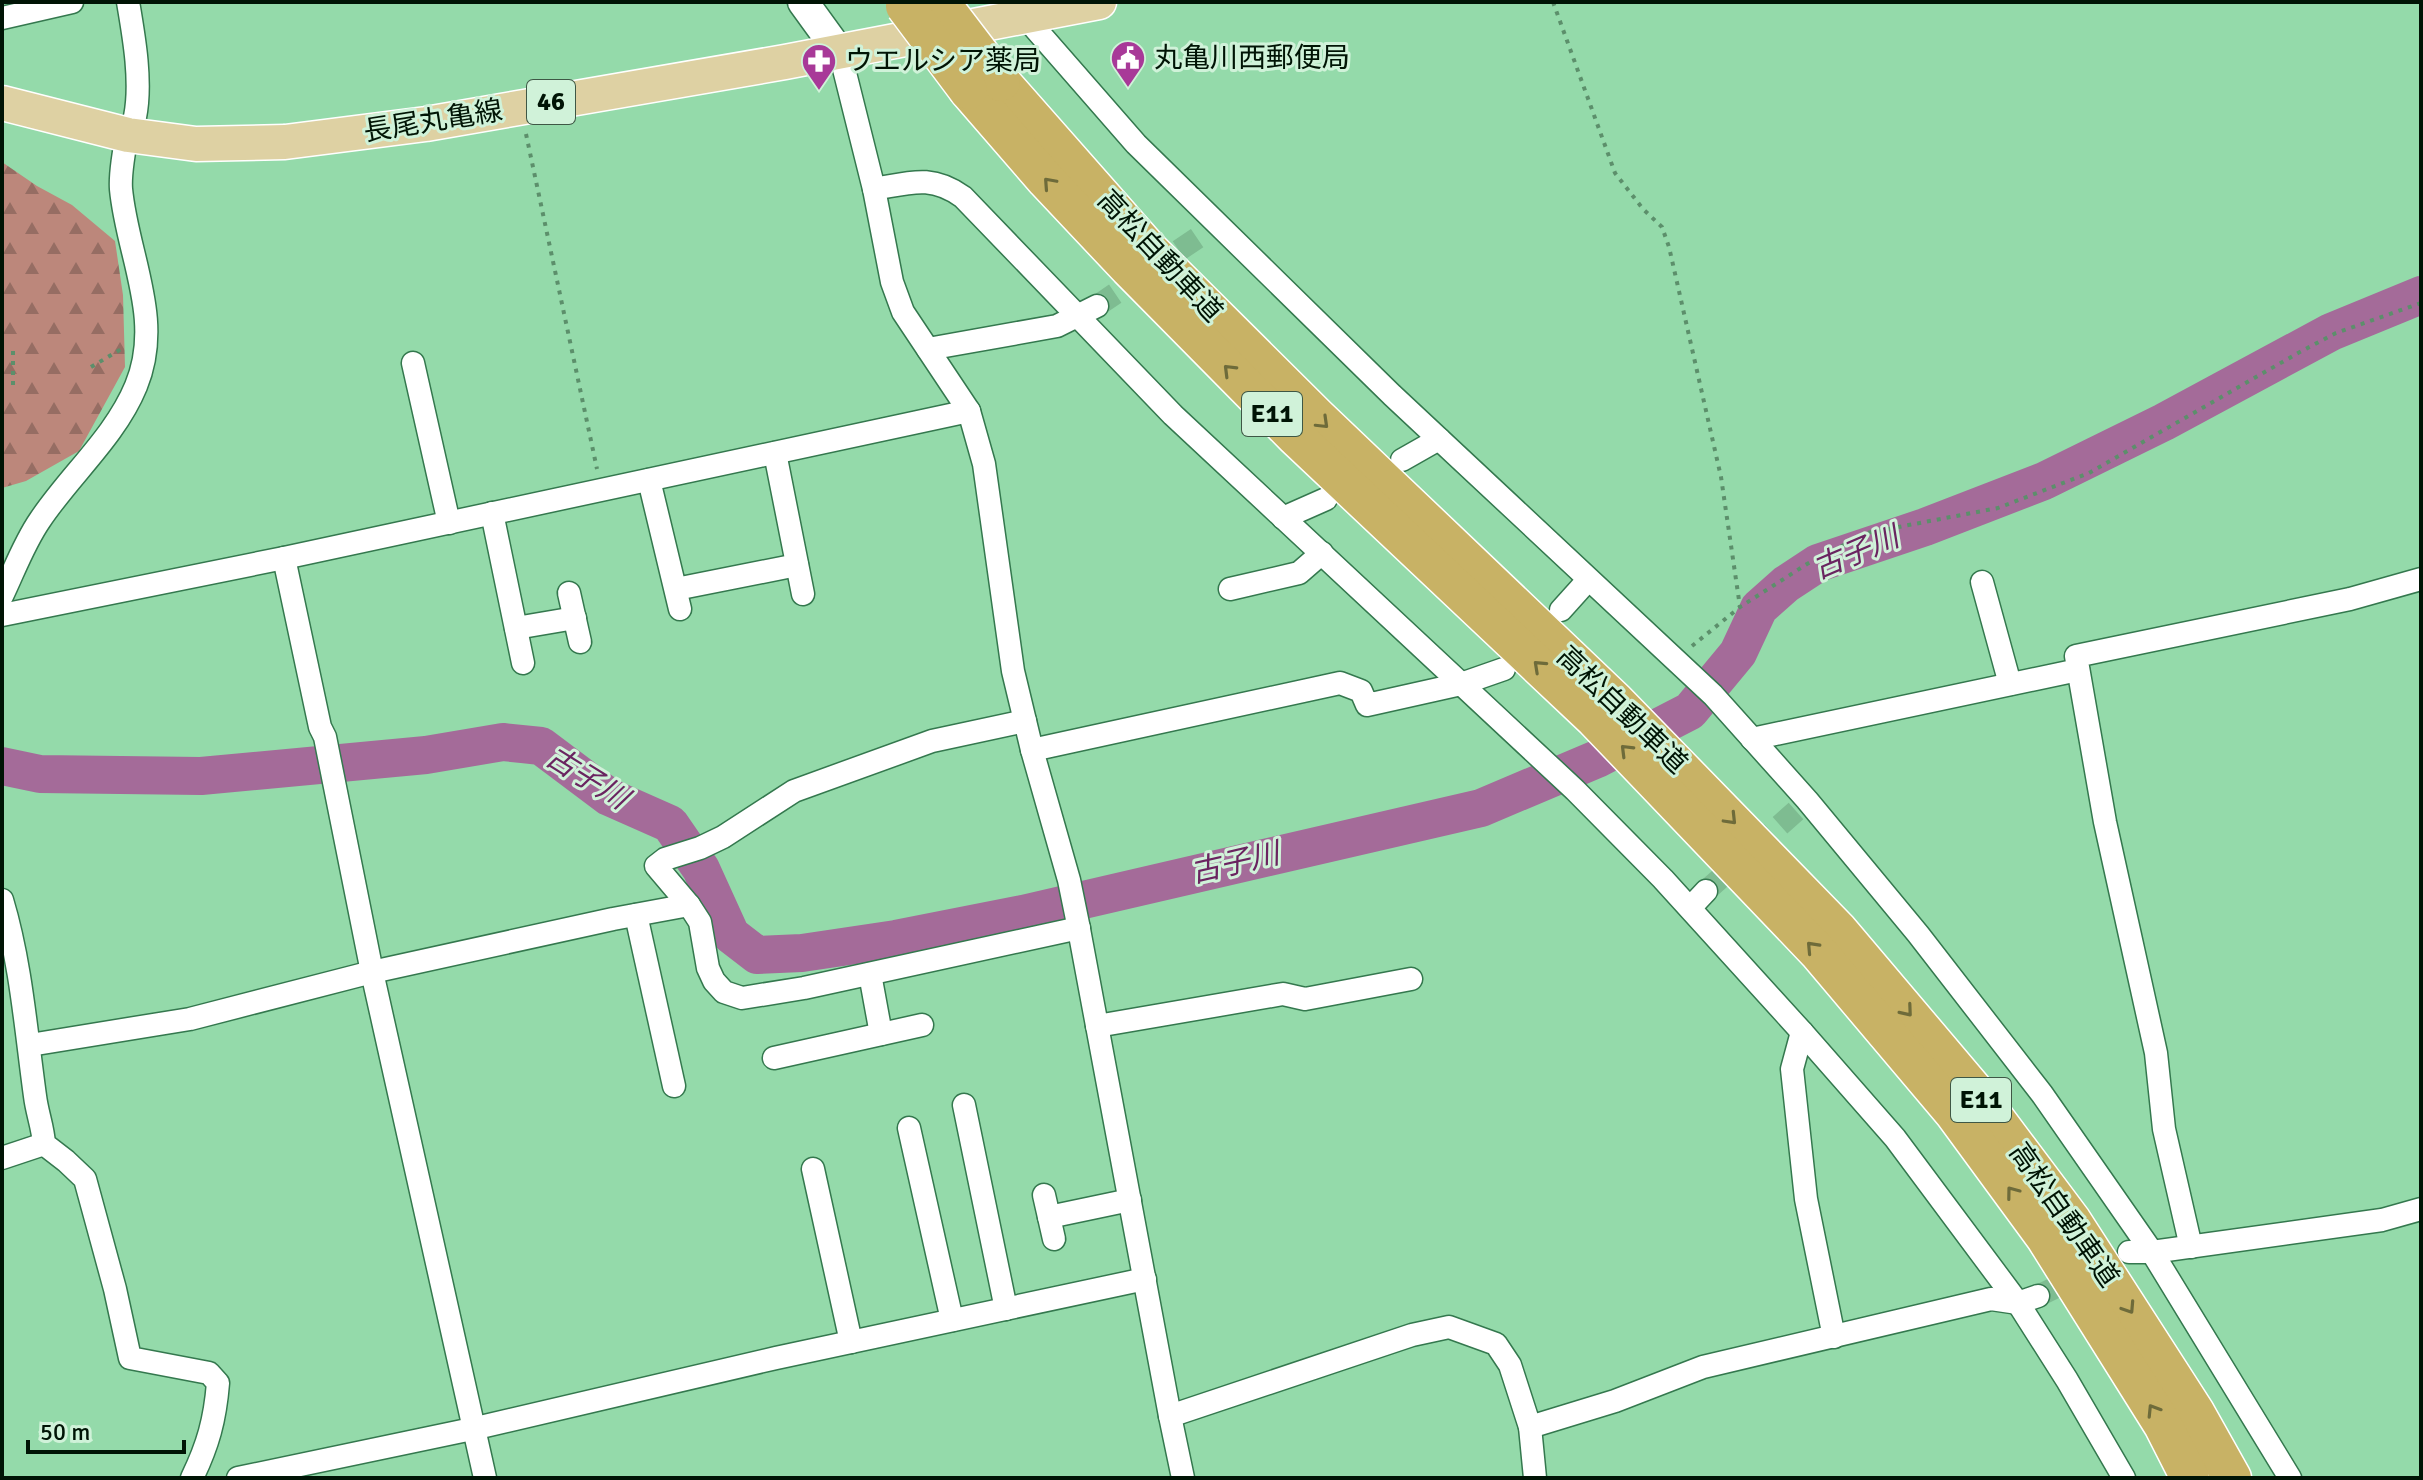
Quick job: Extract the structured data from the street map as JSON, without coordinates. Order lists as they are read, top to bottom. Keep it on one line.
{"streets":{"highway":["高松自動車道","E11"],"main road":["46","長尾丸亀線"]},"water":["古子川"],"places":{"public building":["丸亀川西郵便局"],"pharmacy":["ウエルシア薬局"]},"scale_bar":"50 m"}
